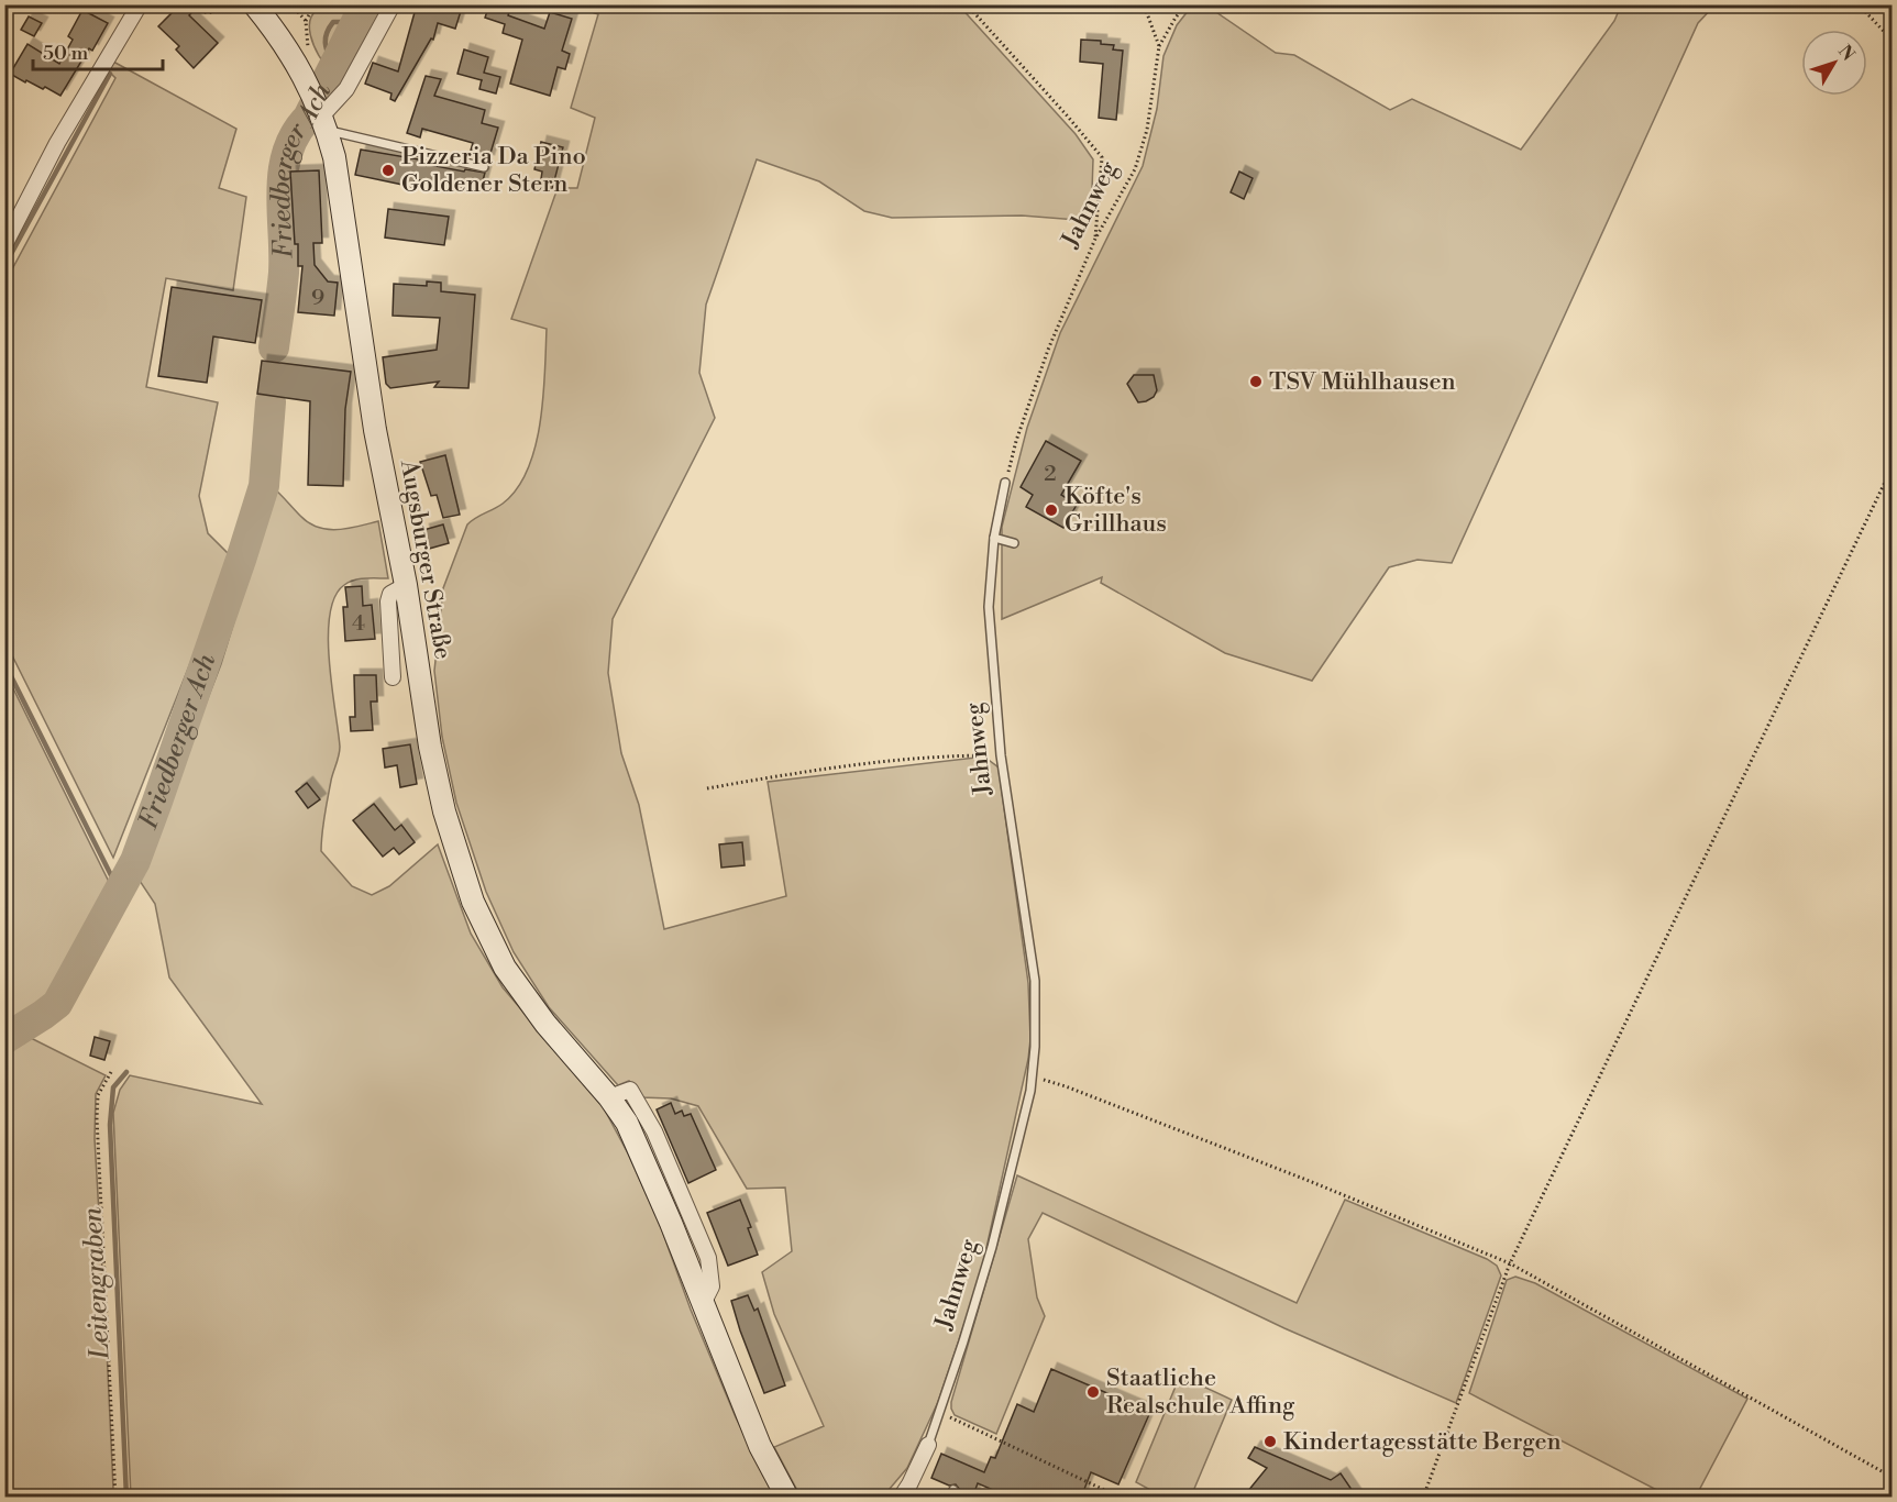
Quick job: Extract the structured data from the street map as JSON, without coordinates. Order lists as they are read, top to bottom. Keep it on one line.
{"streets":{"main road":["Augsburger Straße"],"street":["Jahnweg"]},"water":["Friedberger Ach","Leitengraben"],"places":["Pizzeria Da Pino Goldener Stern","TSV Mühlhausen","Köfte's Grillhaus","Staatliche Realschule Affing","Kindertagesstätte Bergen"],"house_numbers":["9","2","4"],"scale_bar":"50 m","north":"top right"}
